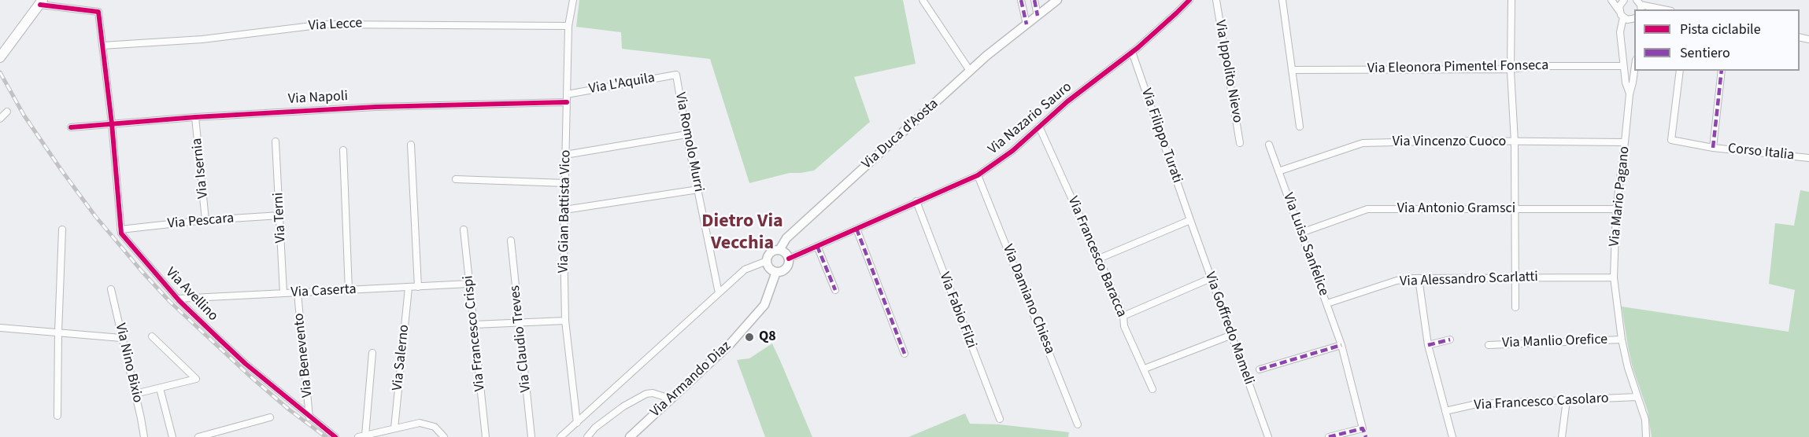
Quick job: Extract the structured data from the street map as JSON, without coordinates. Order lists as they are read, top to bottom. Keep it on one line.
{"streets":{"street":["Via Lecce","Via Eleonora Pimentel Fonseca","Via Ippolito Nievo","Via L'Aquila","Via Napoli","Via Nazario Sauro","Via Duca d'Aosta","Via Filippo Turati","Via Romolo Murri","Via Vincenzo Cuoco","Corso Italia","Via Isernia","Via Mario Pagano","Via Antonio Gramsci","Via Gian Battista Vico","Via Terni","Via Pescara","Via Luisa Sanfelice","Via Francesco Baracca","Via Alessandro Scarlatti","Via Caserta","Via Avellino","Via Damiano Chiesa","Via Fabio Filzi","Via Goffredo Mameli","Via Francesco Crispi","Via Claudio Treves","Via Manlio Orefice","Via Benevento","Via Salerno","Via Nino Bixio","Via Armando Diaz","Via Francesco Casolaro"]},"crossings":[["Via Lecce","Via Gian Battista Vico"],["Via Lecce","Via Avellino"],["Via Eleonora Pimentel Fonseca","Via Mario Pagano"],["Via L'Aquila","Via Romolo Murri"],["Via L'Aquila","Via Gian Battista Vico"],["Via Napoli","Via Isernia"],["Via Napoli","Via Gian Battista Vico"],["Via Napoli","Via Avellino"],["Via Nazario Sauro","Via Duca d'Aosta"],["Via Nazario Sauro","Via Filippo Turati"],["Via Nazario Sauro","Via Francesco Baracca"],["Via Nazario Sauro","Via Damiano Chiesa"],["Via Nazario Sauro","Via Fabio Filzi"],["Via Nazario Sauro","Via Armando Diaz"],["Via Duca d'Aosta","Via Romolo Murri"],["Via Duca d'Aosta","Via Gian Battista Vico"],["Via Duca d'Aosta","Via Armando Diaz"],["Via Filippo Turati","Via Goffredo Mameli"],["Via Vincenzo Cuoco","Via Mario Pagano"],["Via Vincenzo Cuoco","Via Luisa Sanfelice"],["Via Isernia","Via Pescara"],["Via Mario Pagano","Via Antonio Gramsci"],["Via Mario Pagano","Via Alessandro Scarlatti"],["Via Mario Pagano","Via Manlio Orefice"],["Via Mario Pagano","Via Francesco Casolaro"],["Via Antonio Gramsci","Via Luisa Sanfelice"],["Via Terni","Via Pescara"],["Via Terni","Via Caserta"],["Via Pescara","Via Avellino"],["Via Luisa Sanfelice","Via Alessandro Scarlatti"],["Via Caserta","Via Avellino"],["Via Caserta","Via Francesco Crispi"],["Via Caserta","Via Benevento"],["Via Caserta","Via Salerno"],["Via Avellino","Via Benevento"]],"districts":["Dietro Via Vecchia"],"places":["Q8"],"legend":["Pista ciclabile","Sentiero"]}
